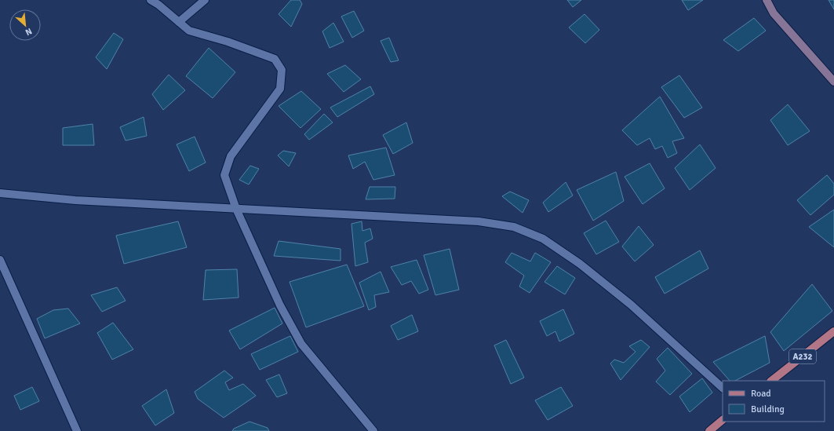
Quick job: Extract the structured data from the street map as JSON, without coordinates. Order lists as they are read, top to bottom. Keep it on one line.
{"streets":{"main road":["A232"]},"legend":["Road","Building"],"north":"bottom right"}
